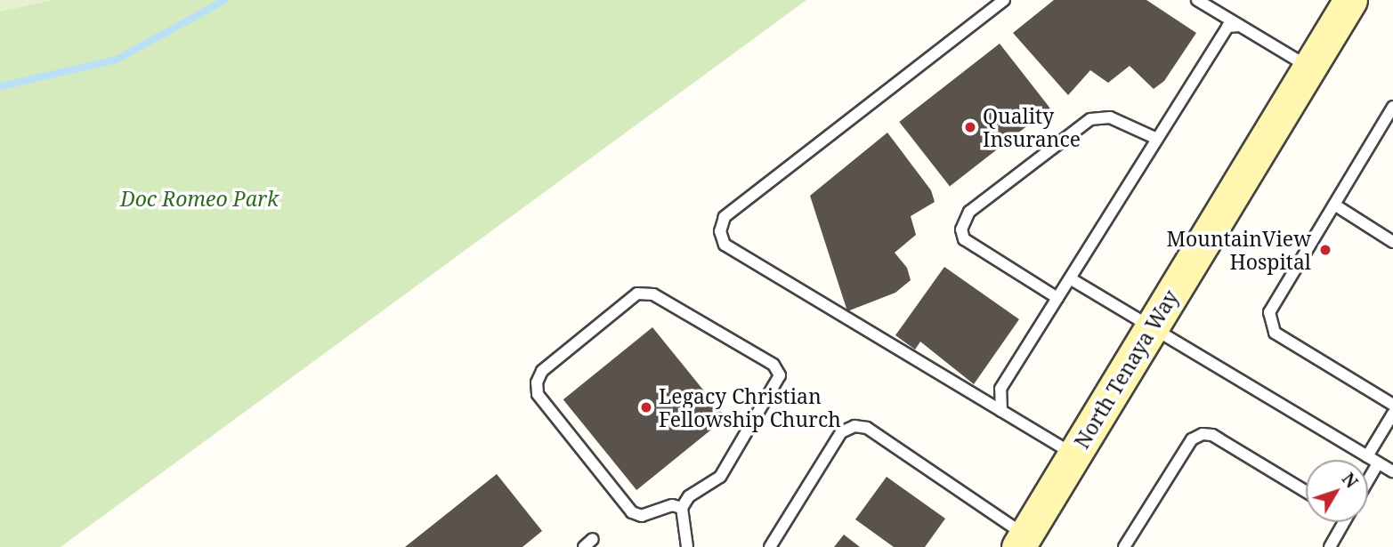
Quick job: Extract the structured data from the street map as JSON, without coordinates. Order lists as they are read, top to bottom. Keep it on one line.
{"streets":{"main road":["North Tenaya Way"]},"parks":["Doc Romeo Park"],"places":["Quality Insurance","MountainView Hospital","Legacy Christian Fellowship Church"],"north":"top right"}
